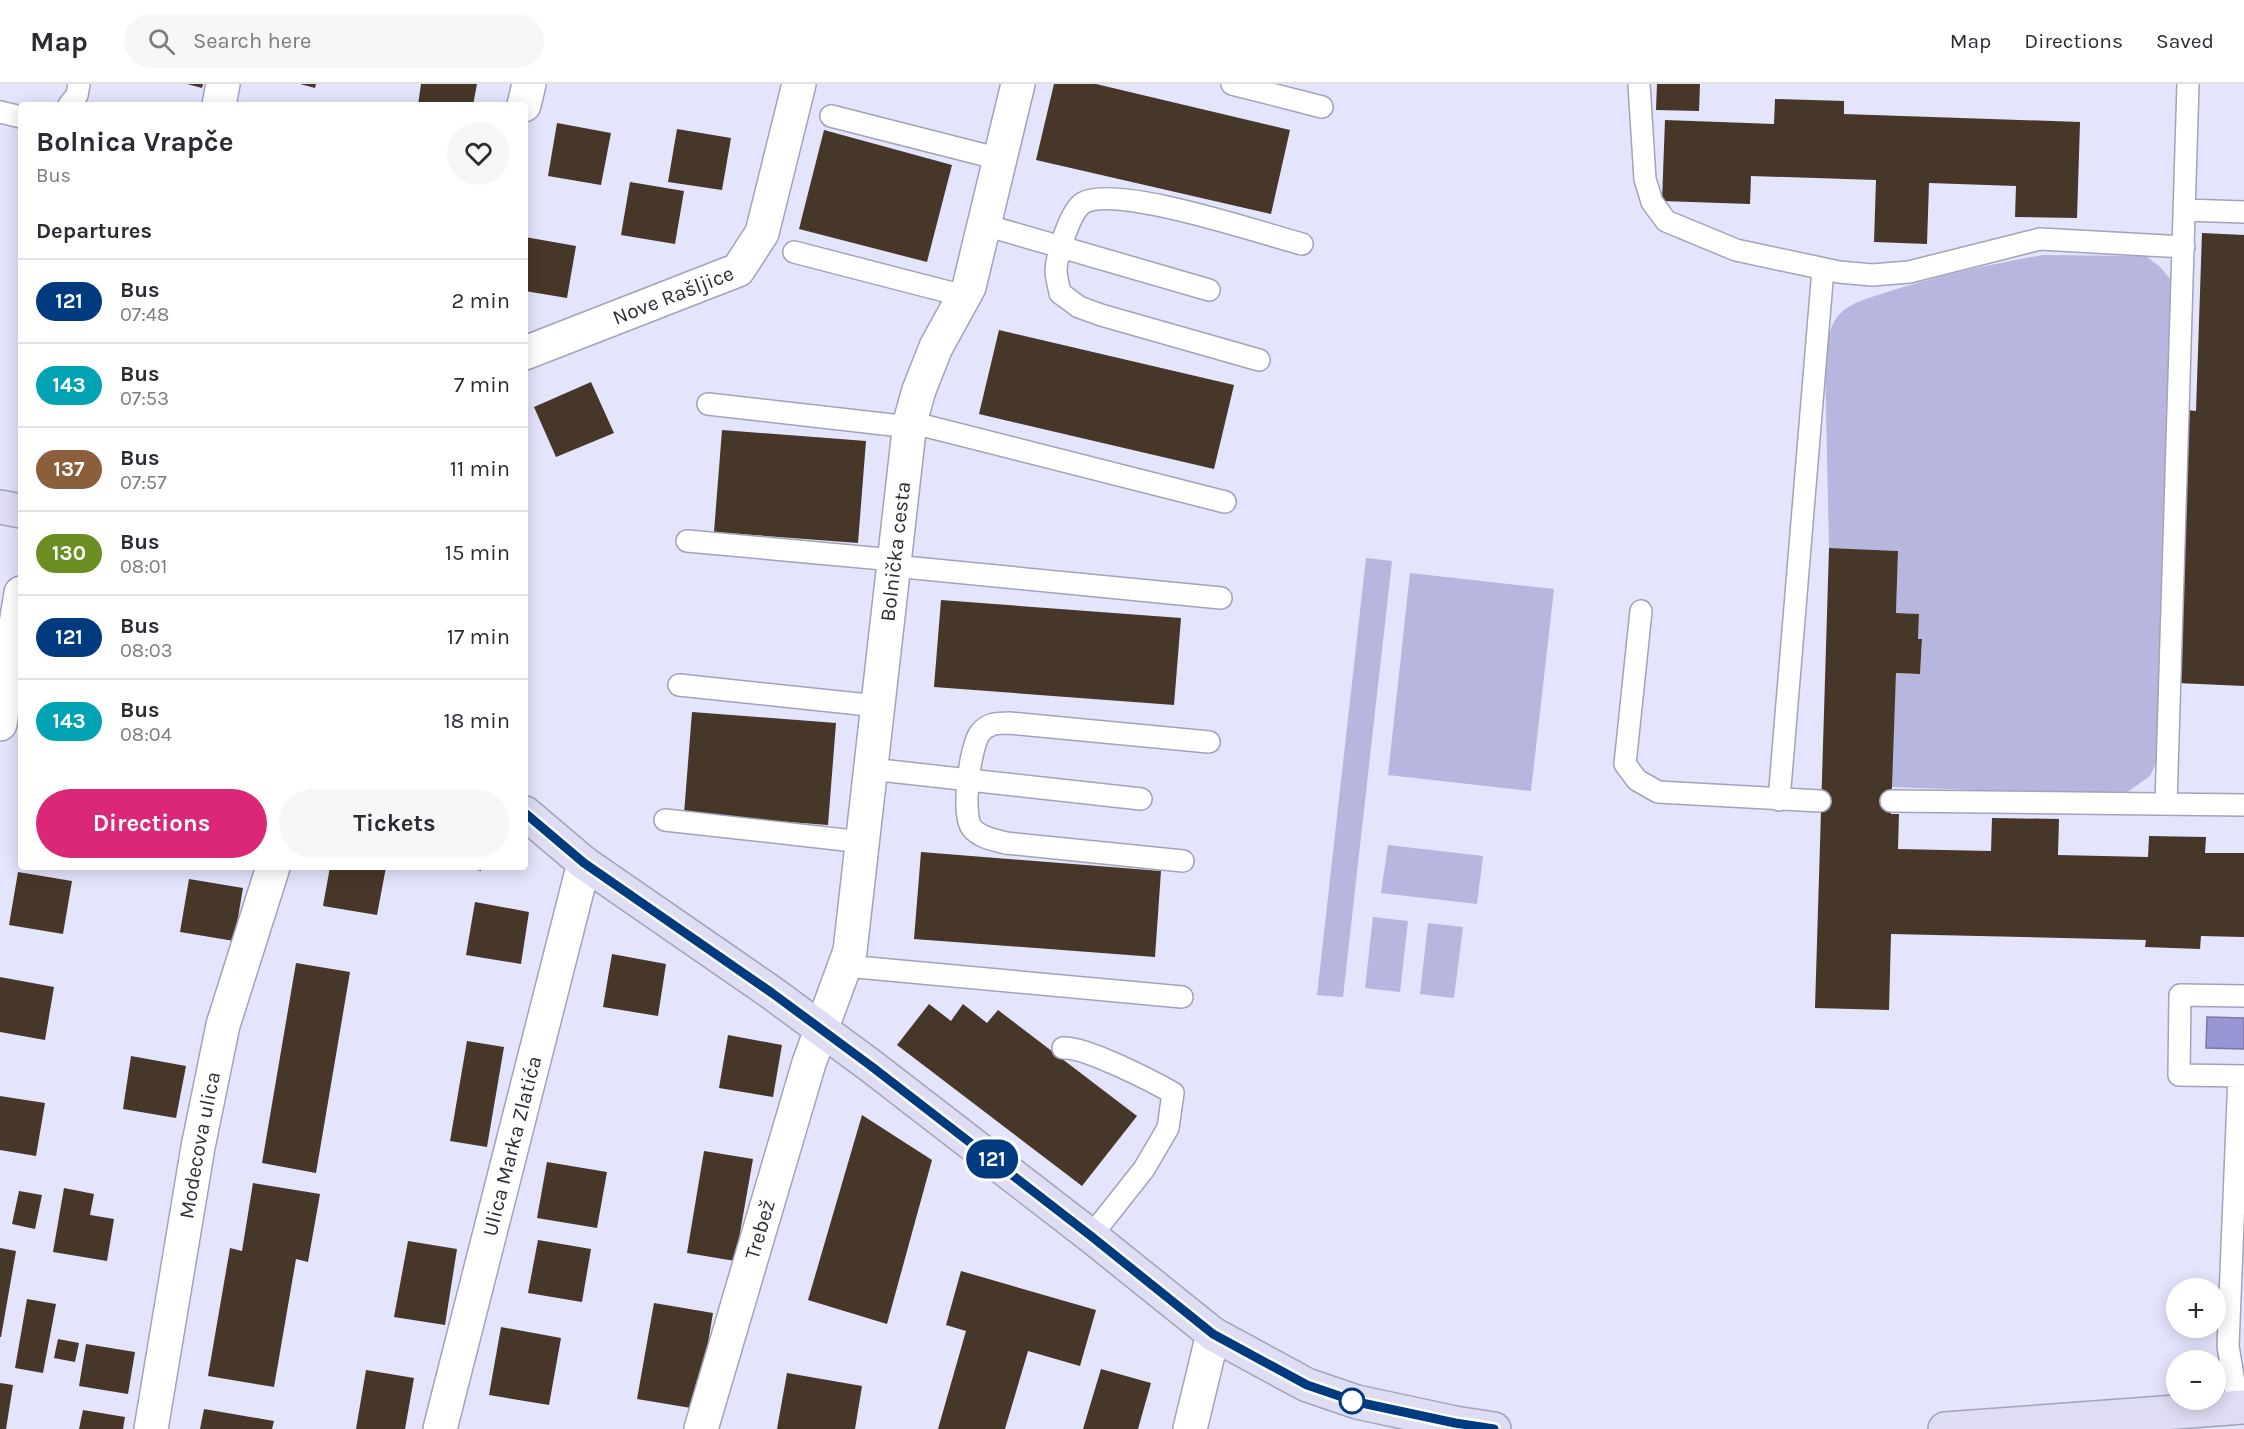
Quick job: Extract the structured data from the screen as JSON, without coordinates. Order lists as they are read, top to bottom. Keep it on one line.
{"streets":{"street":["Nove Rašljice","Bolnička cesta","Modecova ulica","Ulica Marka Zlatića","Trebež"]},"crossings":[["Bolnička cesta","Trebež"]],"lines":["bus line 121"],"page":{"header":"Map","search":"Search here","nav":["Map","Directions","Saved"],"on_map":"121","heading":[["Bolnica Vrapče","Bus"],"Departures"],"list":[{"mark":"121","name":"Bus","note":"07:48","value":"2 min"},{"mark":"143","name":"Bus","note":"07:53","value":"7 min"},{"mark":"137","name":"Bus","note":"07:57","value":"11 min"},{"mark":"130","name":"Bus","note":"08:01","value":"15 min"},{"mark":"121","name":"Bus","note":"08:03","value":"17 min"},{"mark":"143","name":"Bus","note":"08:04","value":"18 min"}],"buttons":["Directions","Tickets"],"map_buttons":["+","−"]}}
